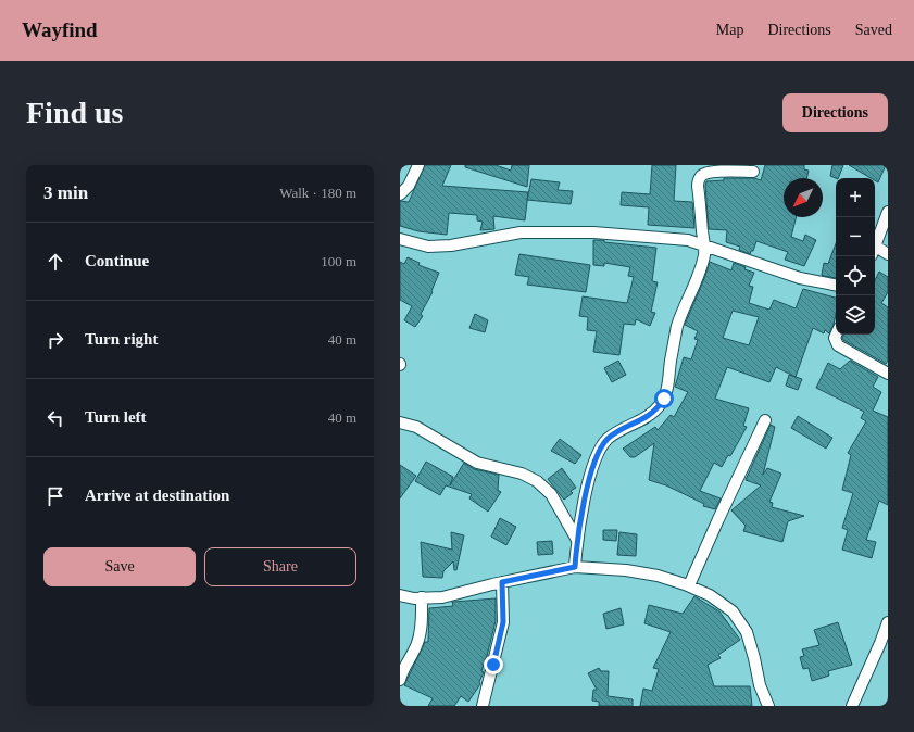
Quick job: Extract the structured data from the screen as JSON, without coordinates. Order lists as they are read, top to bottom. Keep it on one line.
{"north":"bottom left","page":{"header":"Wayfind","nav":["Map","Directions","Saved"],"buttons":["Directions",["Save","Share"]],"title":"Find us","heading":["3 min","Walk · 180 m"],"map_buttons":["+","−"],"list":[["Continue","100 m"],["Turn right","40 m"],["Turn left","40 m"],"Arrive at destination"]}}
